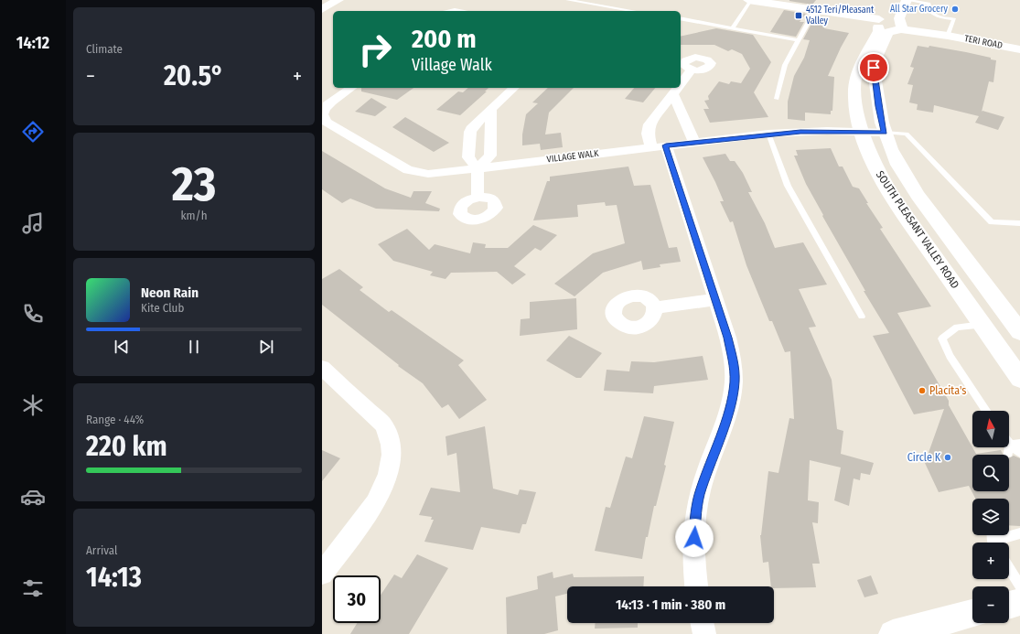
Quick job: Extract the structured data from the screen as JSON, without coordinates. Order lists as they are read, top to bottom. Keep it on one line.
{"streets":{"street":["TERI ROAD","VILLAGE WALK","SOUTH PLEASANT VALLEY ROAD"]},"crossings":[["TERI ROAD","SOUTH PLEASANT VALLEY ROAD"],["VILLAGE WALK","SOUTH PLEASANT VALLEY ROAD"]],"places":{"other":["All Star Grocery","Placita's","Circle K"],"transit":["4512 Teri/Pleasant Valley"]},"north":"top","page":{"tabs":"14:12","tile":["Climate",["23","km/h"],["Range · 44%","220 km"],["Arrival","14:13"]],"turn":["200 m","Village Walk"],"heat":["−","20.5°","+"],"song":["Neon Rain","Kite Club"],"map_buttons":["+","−"],"limit":"30","trip":"14:13 · 1 min · 380 m"}}
